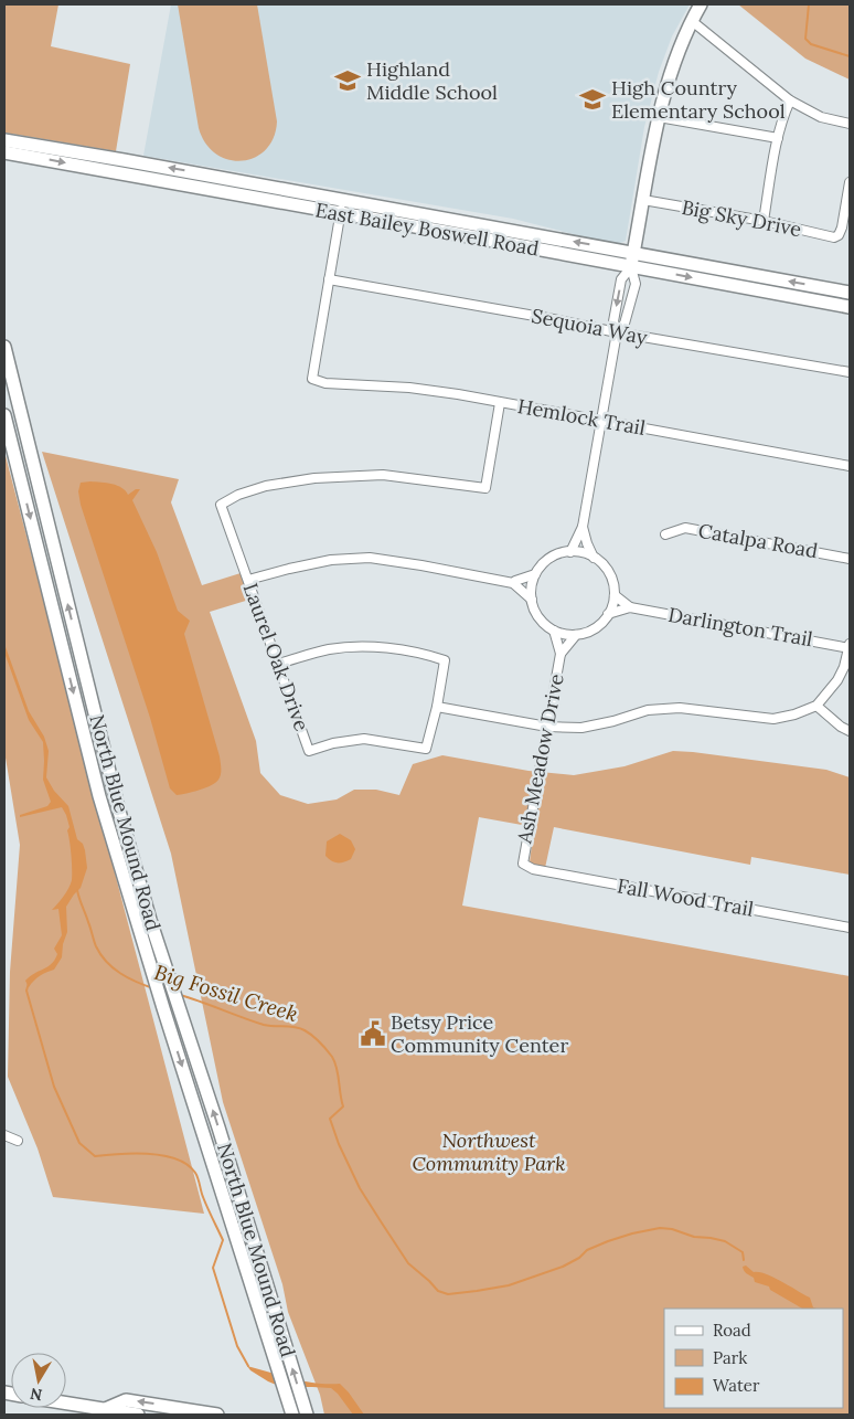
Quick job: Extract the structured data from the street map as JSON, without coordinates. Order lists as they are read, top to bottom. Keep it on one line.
{"streets":{"main road":["East Bailey Boswell Road","North Blue Mound Road"],"street":["Big Sky Drive","Sequoia Way","Hemlock Trail","Catalpa Road","Darlington Trail","Laurel Oak Drive","Ash Meadow Drive","Fall Wood Trail"]},"crossings":[["Sequoia Way","Hemlock Trail"],["Hemlock Trail","Laurel Oak Drive"],["Darlington Trail","Ash Meadow Drive"],["Ash Meadow Drive","Fall Wood Trail"]],"water":["Big Fossil Creek"],"parks":["Northwest Community Park"],"places":{"school or university":["Highland Middle School","High Country Elementary School"],"public building":["Betsy Price Community Center"]},"legend":["Road","Park","Water"],"north":"bottom"}
